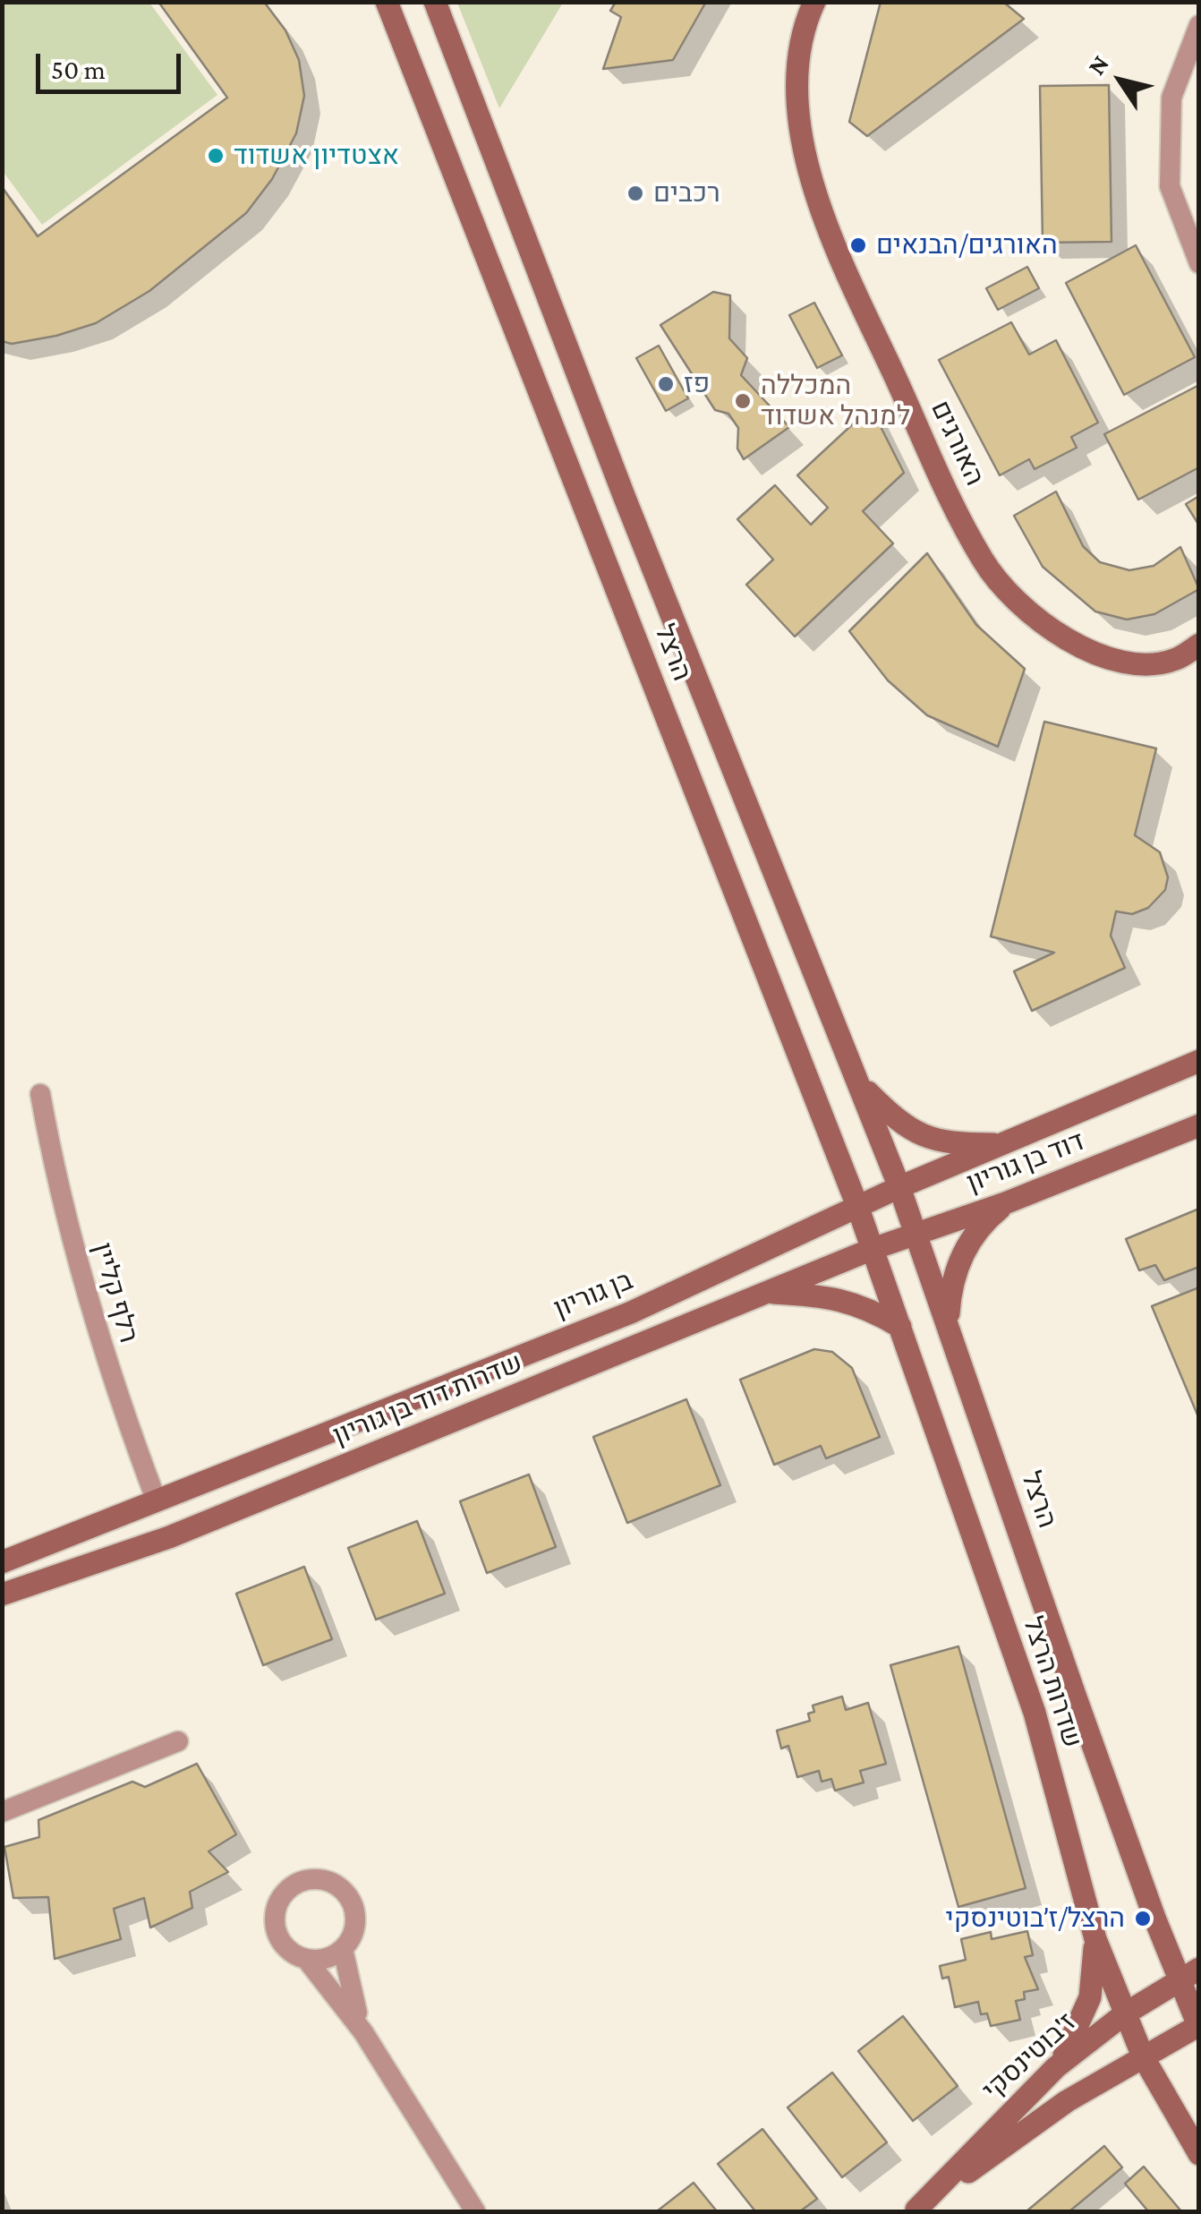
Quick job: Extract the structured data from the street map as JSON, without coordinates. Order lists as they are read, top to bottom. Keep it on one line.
{"streets":{"main road":["האורגים","הרצל","דוד בן גוריון","בן גוריון","שדרות דוד בן גוריון","שדרות הרצל","ז'בוטינסקי"],"street":["רלף קליין"]},"crossings":[["הרצל","דוד בן גוריון"],["הרצל","בן גוריון"],["הרצל","שדרות דוד בן גוריון"],["הרצל","שדרות הרצל"],["דוד בן גוריון","שדרות דוד בן גוריון"],["רלף קליין","בן גוריון"],["שדרות הרצל","ז'בוטינסקי"]],"places":["אצטדיון אשדוד","רכבים","האורגים/הבנאים","פז","המכללה למנהל אשדוד","הרצל/ז׳בוטינסקי"],"scale_bar":"50 m","north":"top left"}
